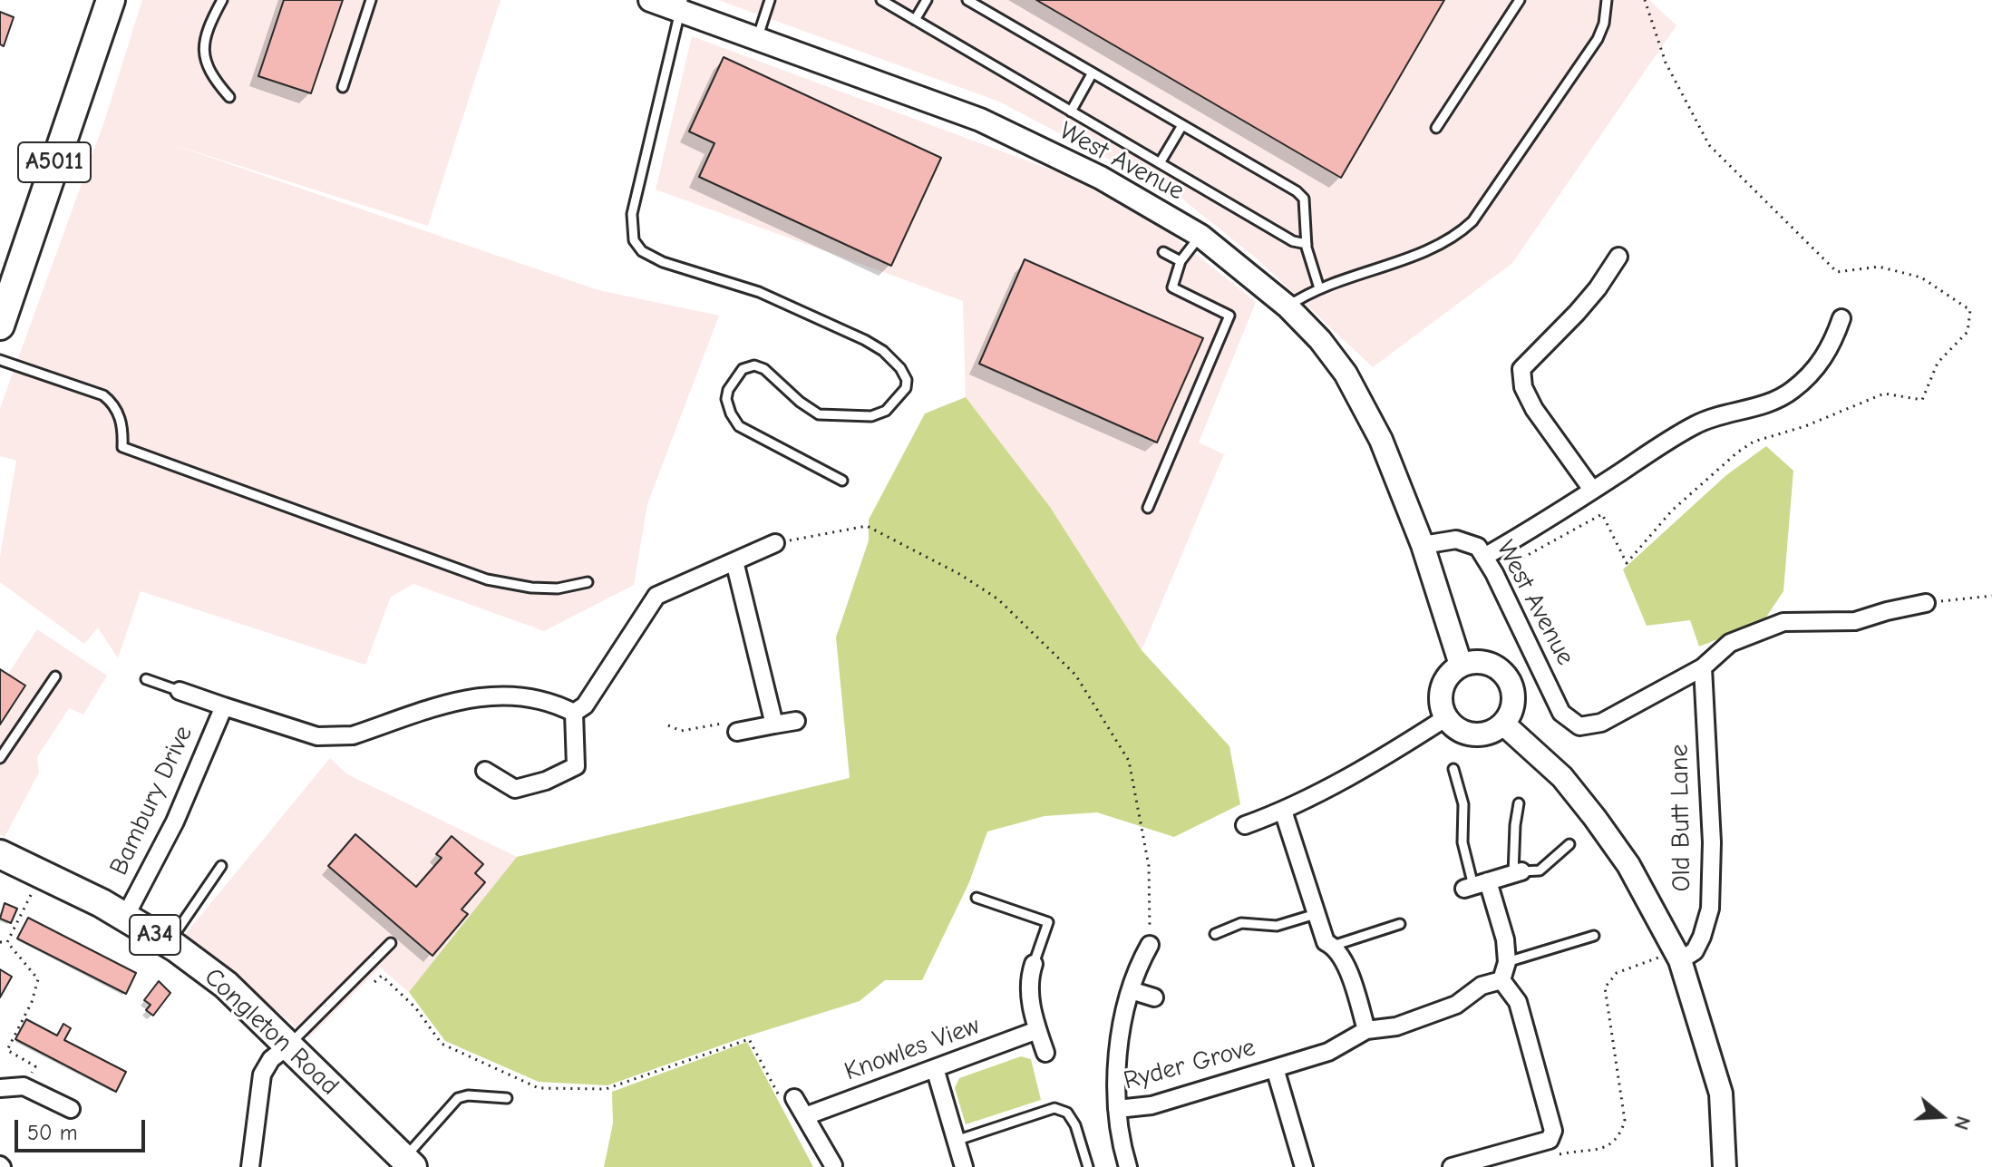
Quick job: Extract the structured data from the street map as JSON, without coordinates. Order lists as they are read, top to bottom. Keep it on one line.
{"streets":{"main road":["A5011","A34","Congleton Road"],"street":["West Avenue","Bambury Drive","Old Butt Lane","Knowles View","Ryder Grove"]},"crossings":[["West Avenue","Old Butt Lane"],["Bambury Drive","Congleton Road"]],"scale_bar":"50 m","north":"right"}
